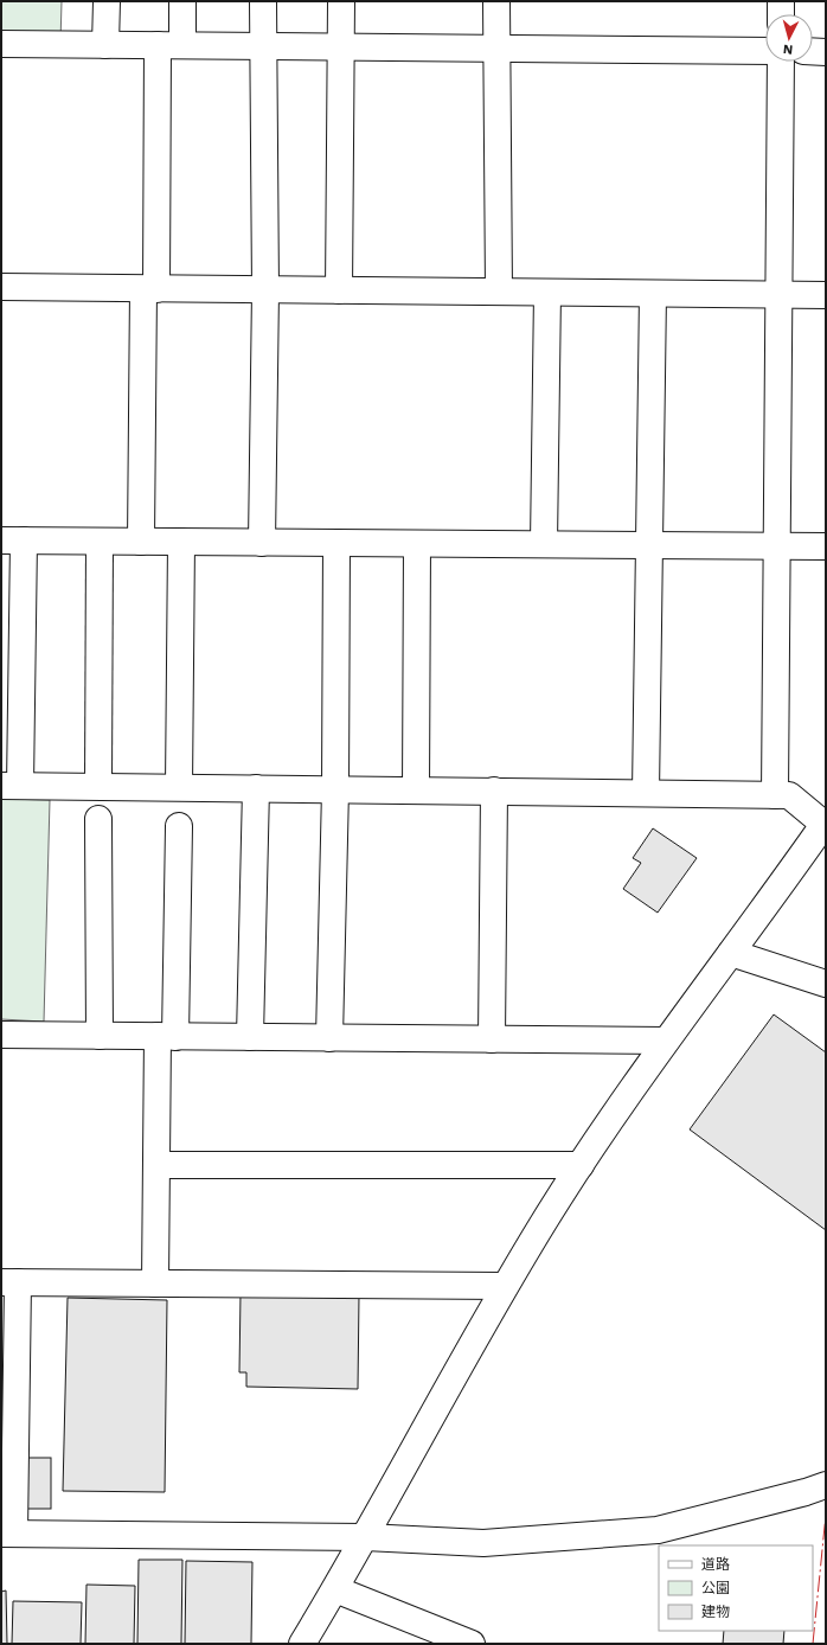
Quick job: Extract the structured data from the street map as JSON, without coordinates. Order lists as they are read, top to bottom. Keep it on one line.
{"legend":["道路","公園","建物"],"north":"bottom"}
